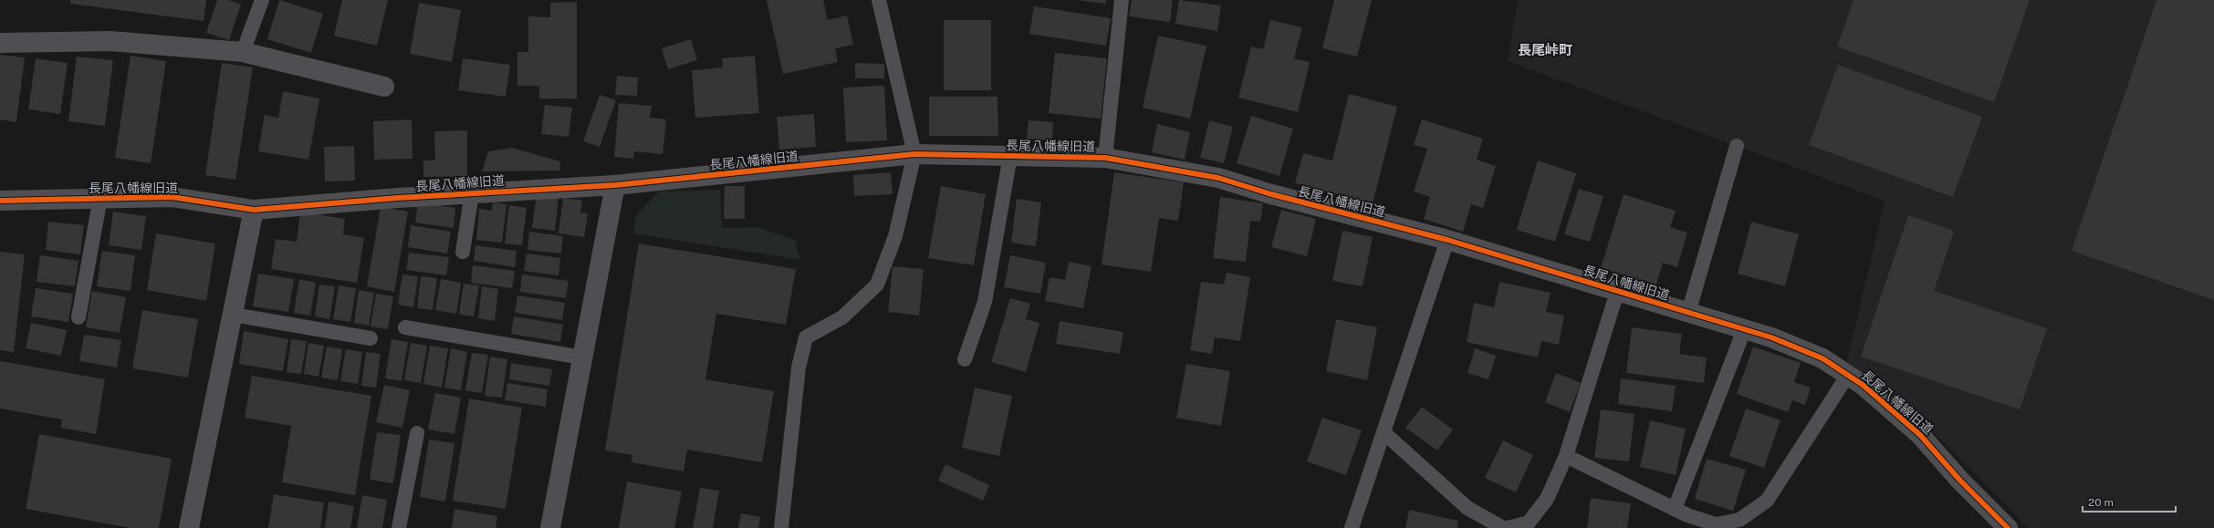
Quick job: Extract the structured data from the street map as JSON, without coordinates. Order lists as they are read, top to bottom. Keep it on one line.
{"streets":{"street":["長尾八幡線旧道"]},"districts":["長尾峠町"],"scale_bar":"20 m"}
